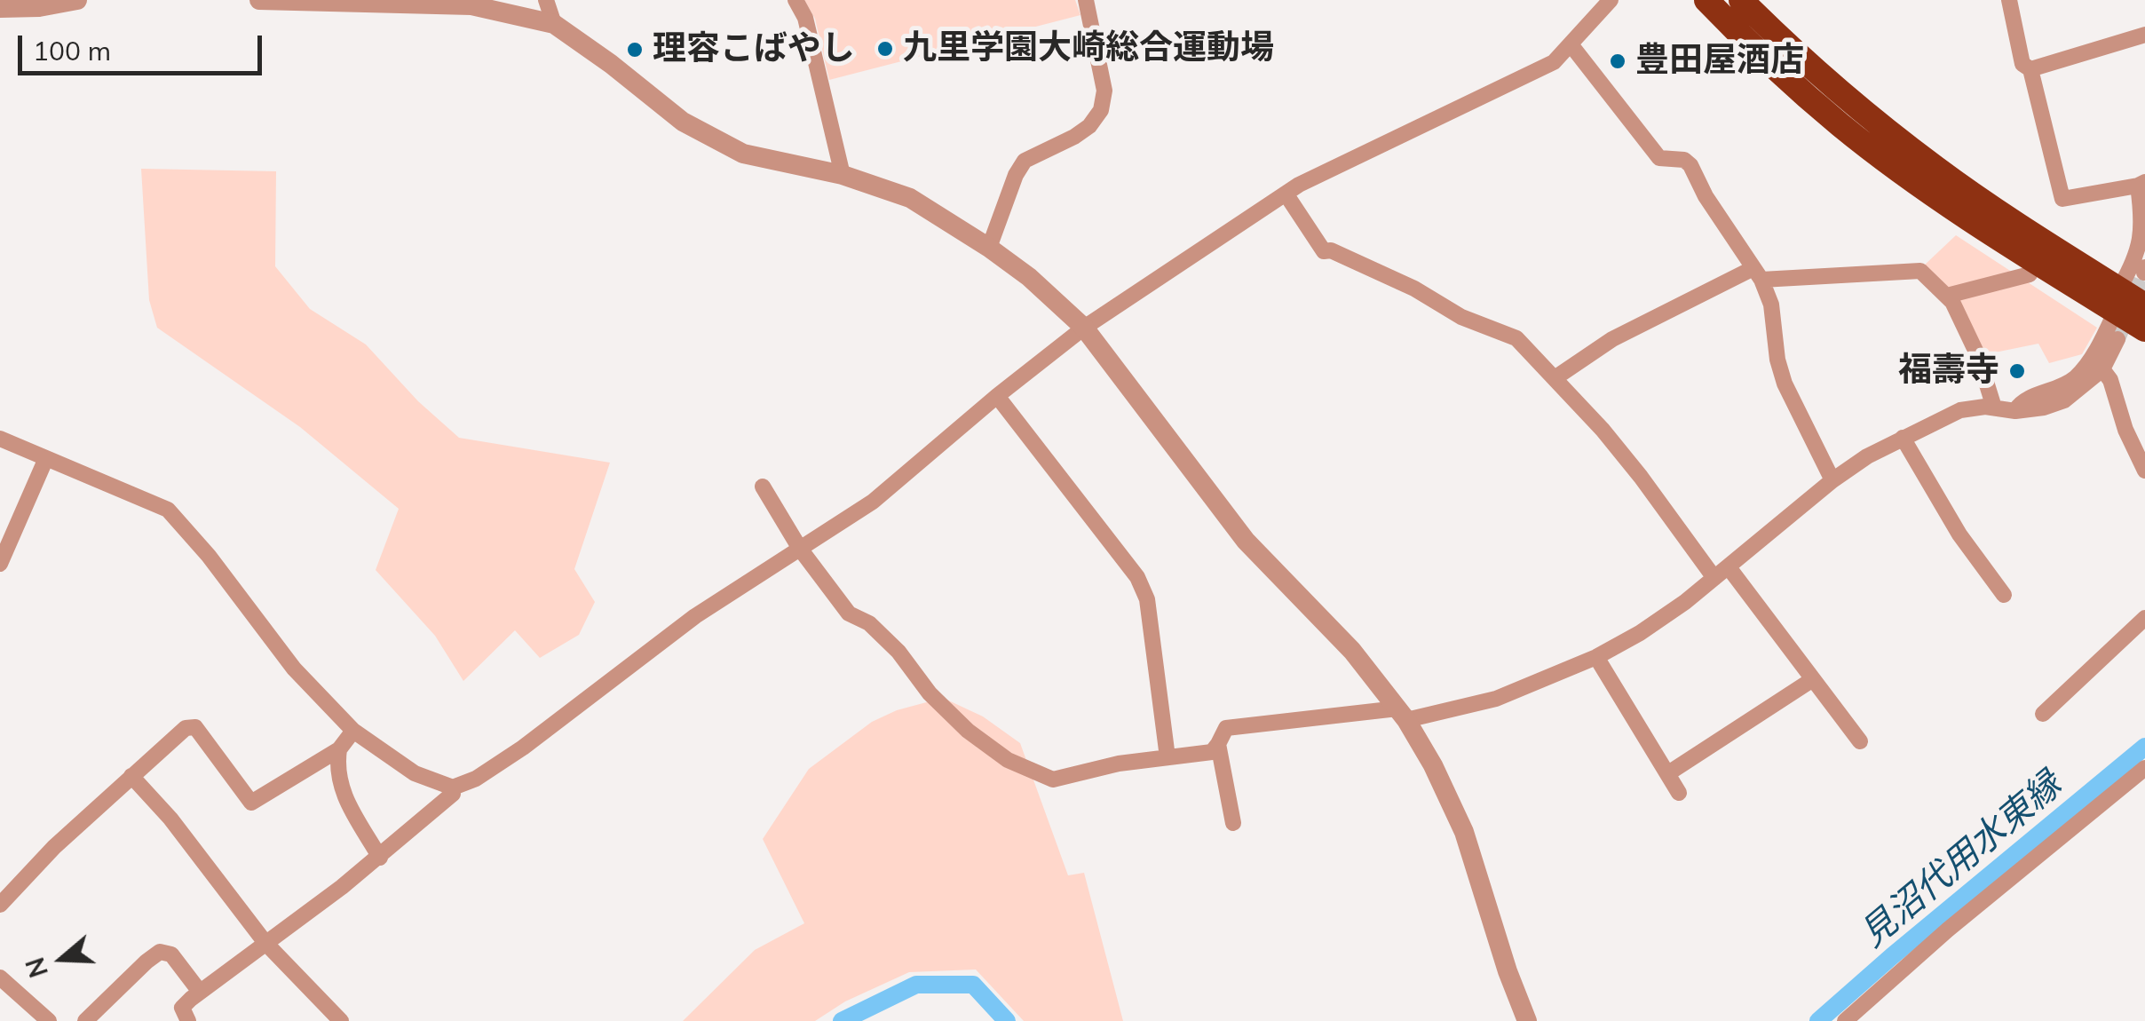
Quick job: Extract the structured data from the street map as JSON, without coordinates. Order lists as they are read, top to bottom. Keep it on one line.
{"water":["見沼代用水東縁"],"places":["九里学園大崎総合運動場","理容こばやし","豊田屋酒店","福壽寺"],"scale_bar":"100 m","north":"left"}
